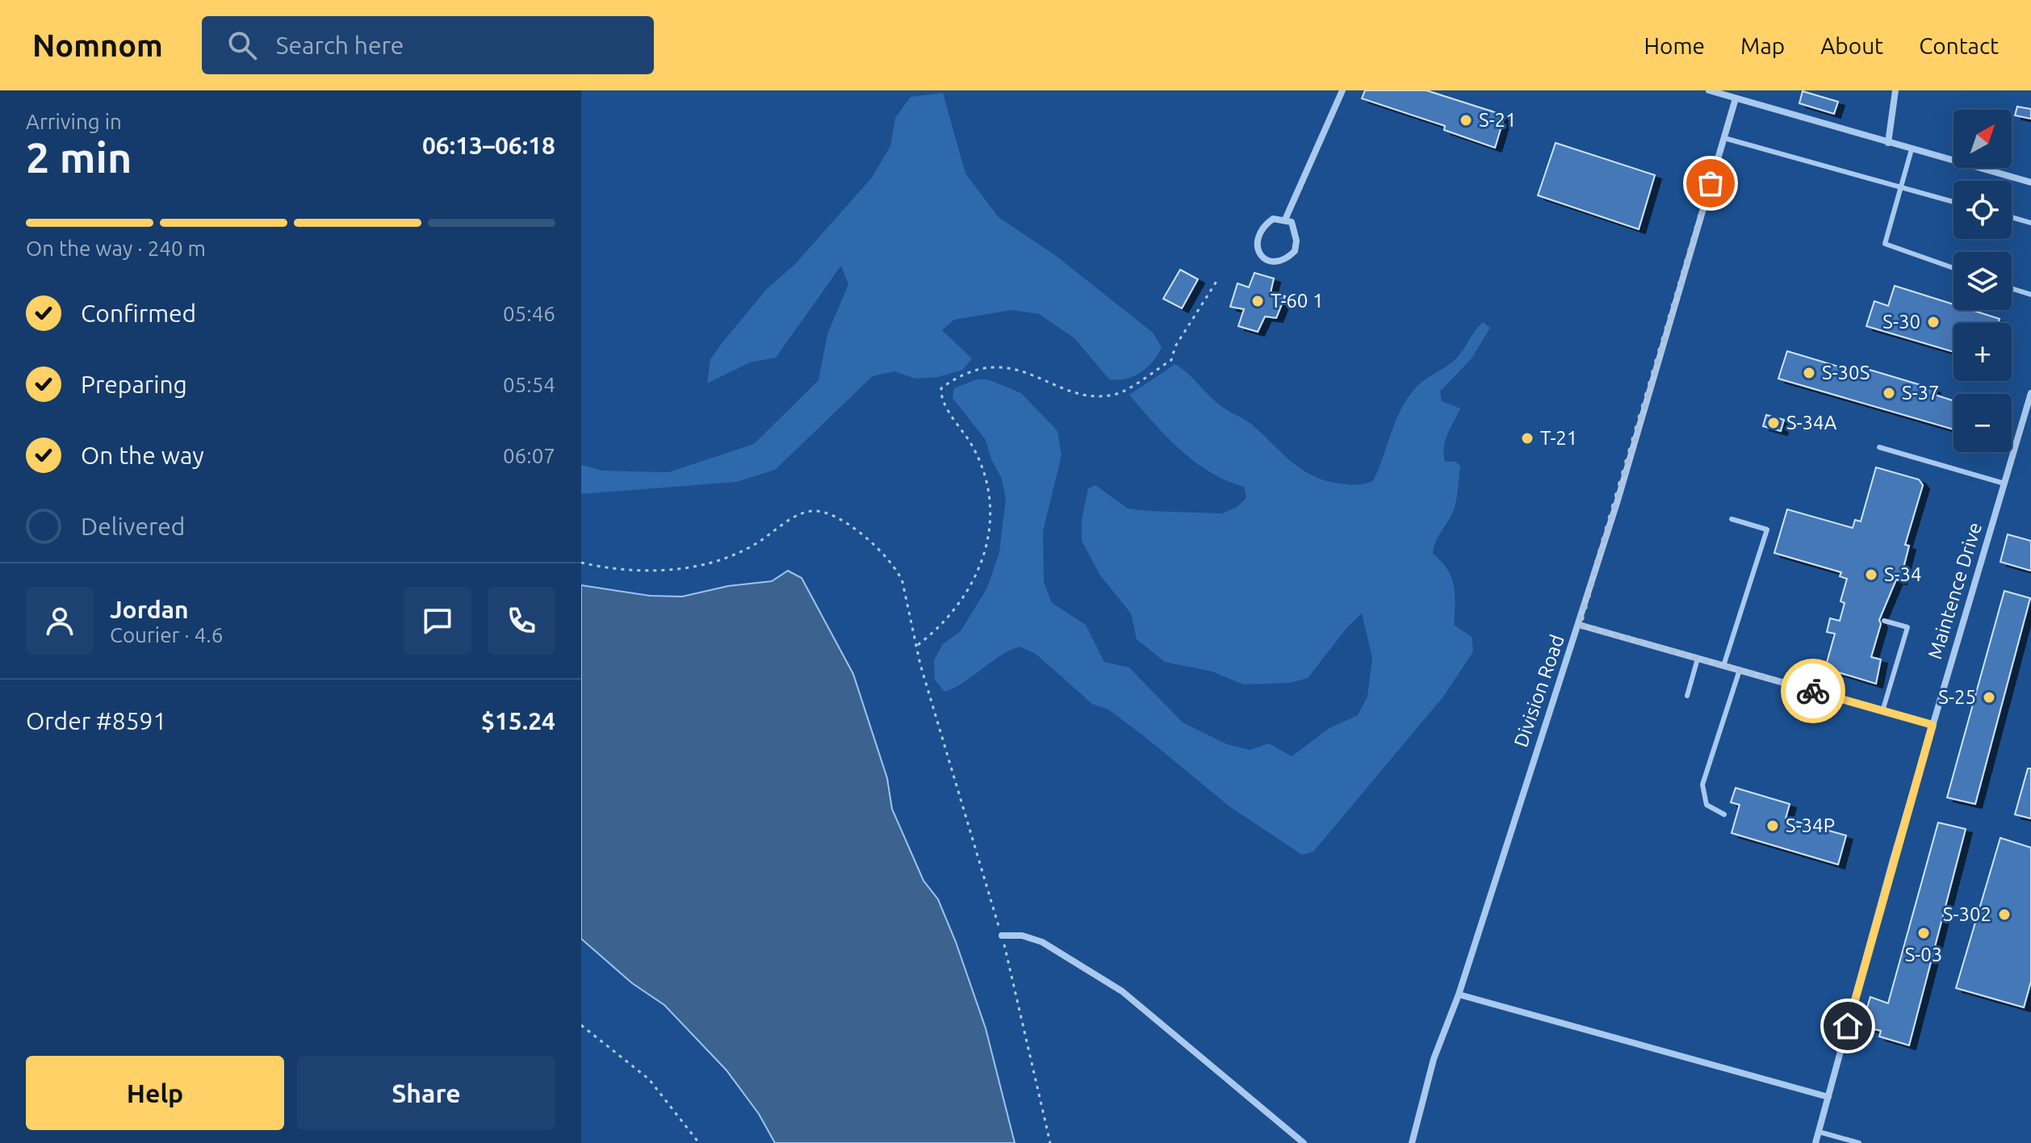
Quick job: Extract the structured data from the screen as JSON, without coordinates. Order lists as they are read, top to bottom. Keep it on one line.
{"streets":{"street":["Maintence Drive","Division Road"]},"places":["S-21","T-60 1","S-30","S-30S","S-37","S-34A","T-21","S-34","S-25","S-34P","S-302","S-03"],"north":"top right","page":{"header":"Nomnom","search":"Search here","nav":["Home","Map","About","Contact"],"heading":["2 min","Arriving in","06:13–06:18"],"panel":["Jordan","Courier · 4.6","Order #8591","$15.24"],"map_buttons":["+","−"],"bar":"On the way · 240 m","list":[["Confirmed","05:46"],["Preparing","05:54"],["On the way","06:07"],"Delivered"],"buttons":["Help","Share"]}}
